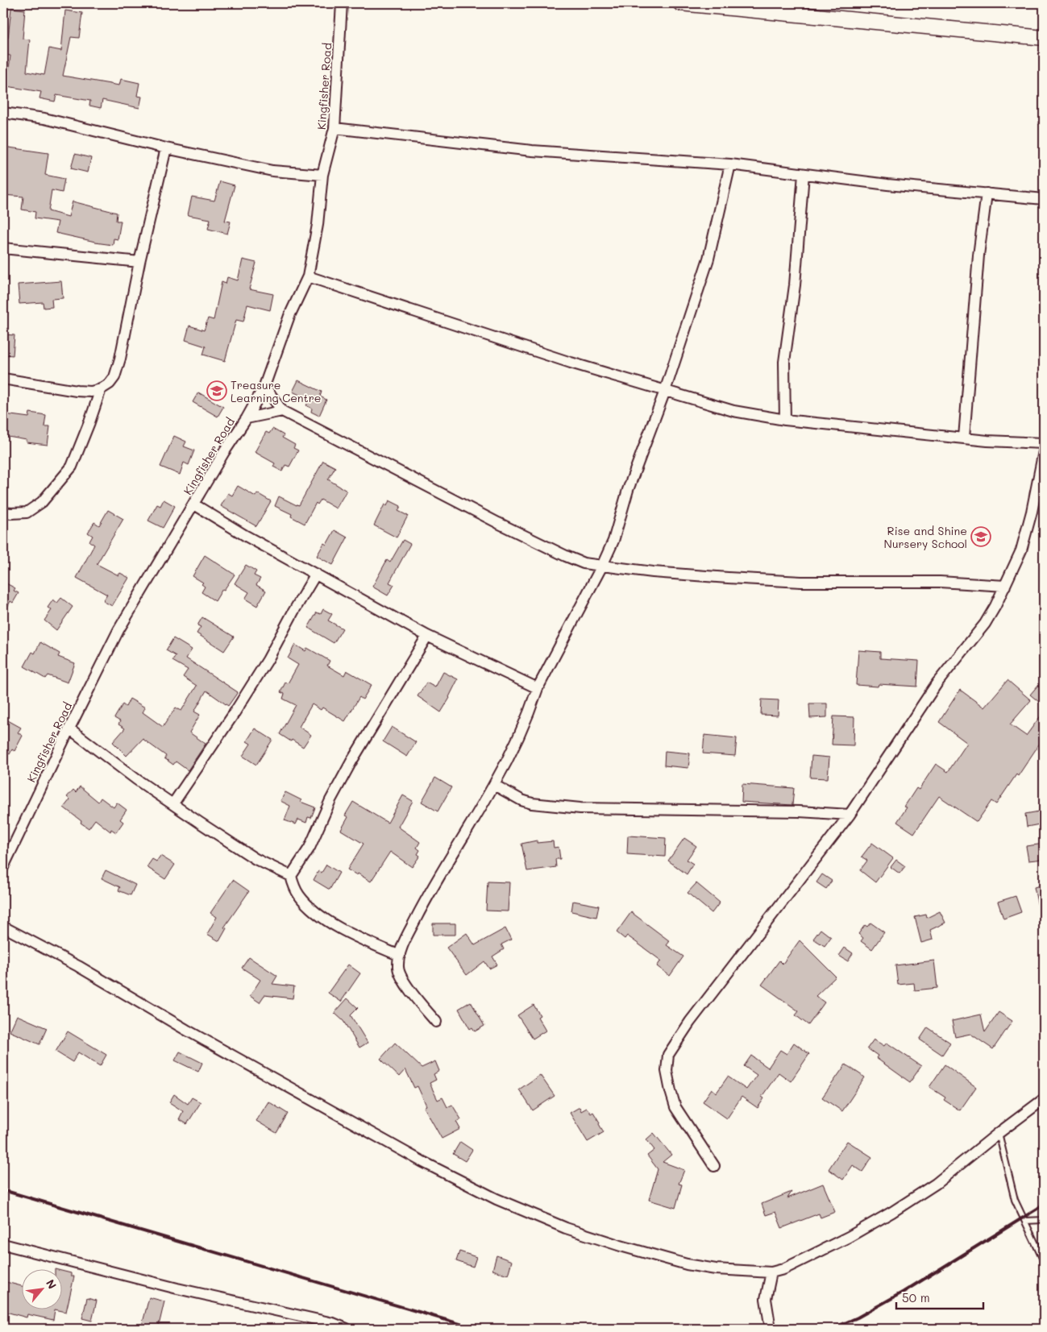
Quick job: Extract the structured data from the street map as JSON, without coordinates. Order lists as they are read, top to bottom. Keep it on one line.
{"streets":{"street":["Kingfisher Road"]},"places":{"school or university":["Treasure Learning Centre","Rise and Shine Nursery School"]},"scale_bar":"50 m","north":"top right"}
